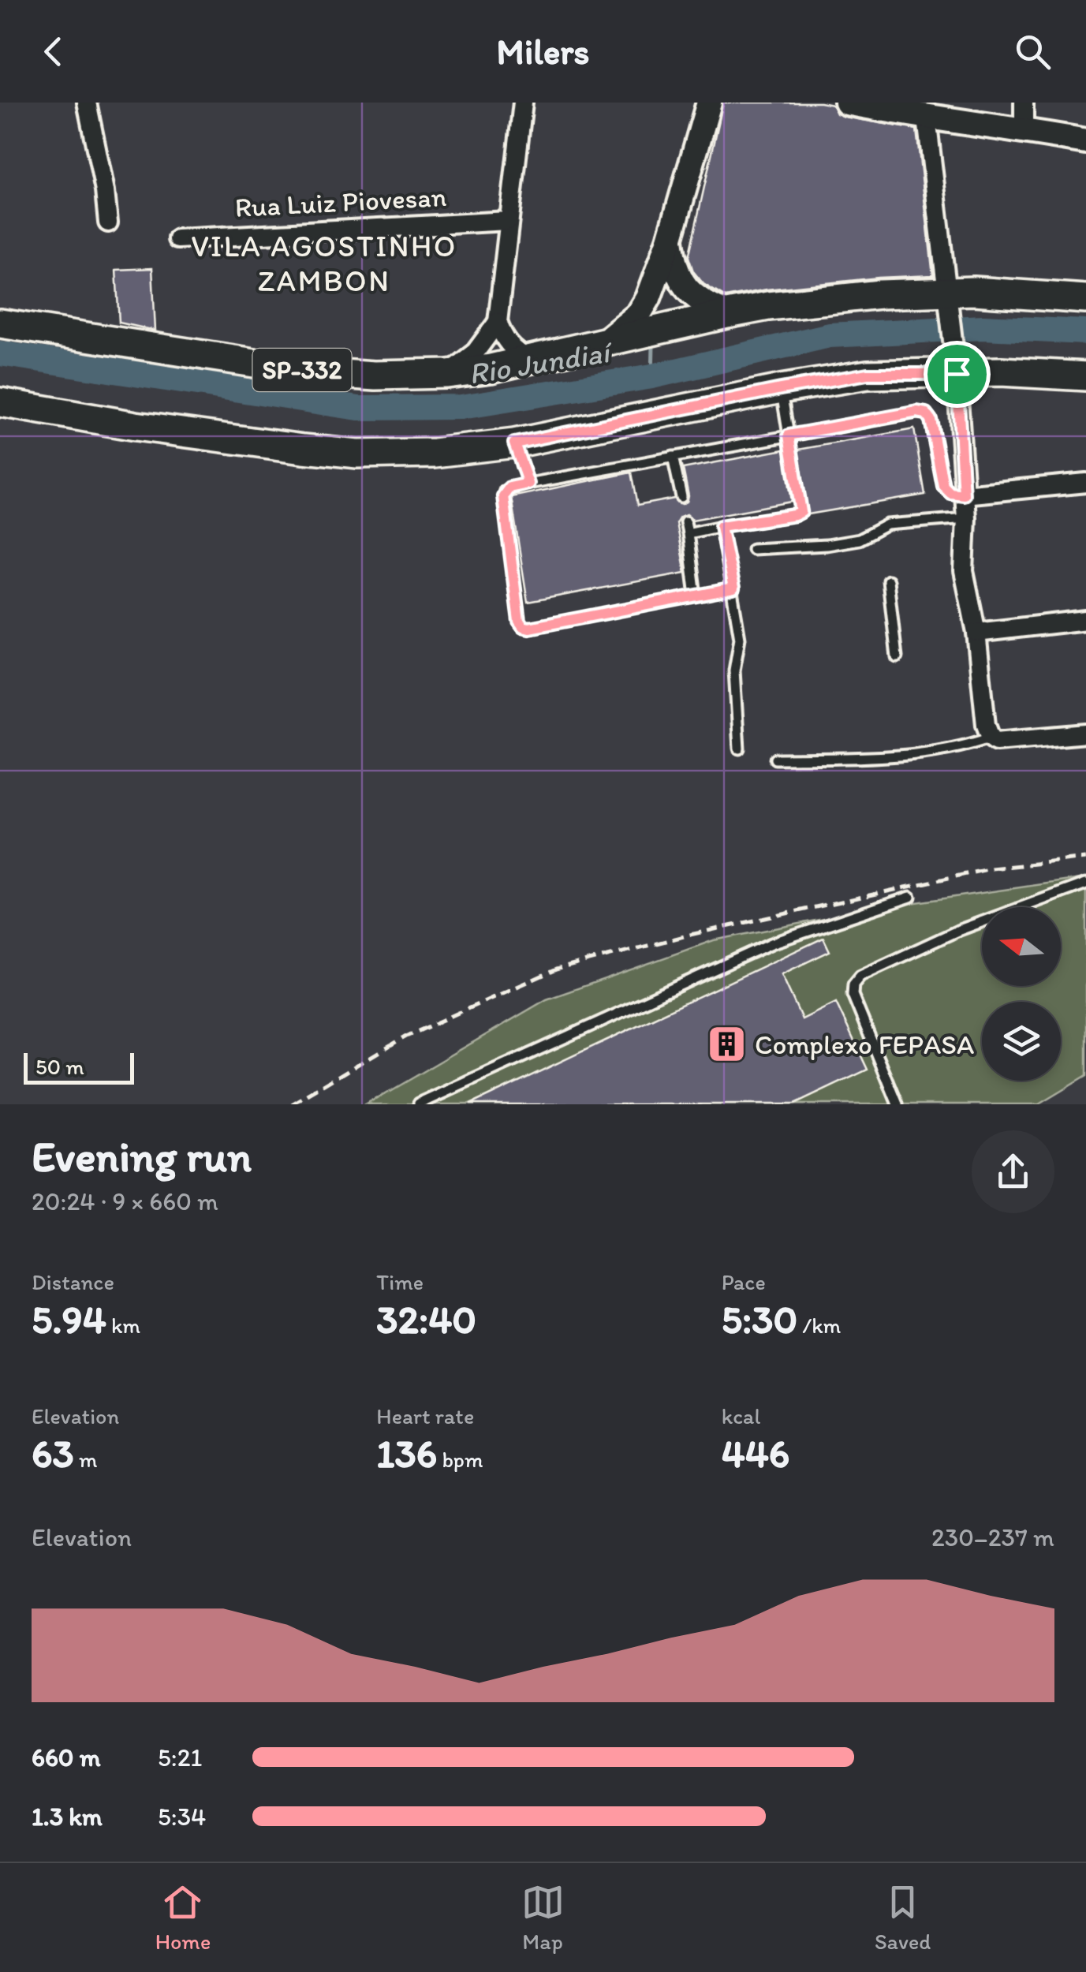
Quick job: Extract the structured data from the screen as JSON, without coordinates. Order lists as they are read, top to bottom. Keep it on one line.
{"streets":{"main road":["SP-332"],"street":["Rua Luiz Piovesan"]},"districts":["VILA AGOSTINHO ZAMBON"],"water":["Rio Jundiaí"],"places":{"building":["Complexo FEPASA"]},"scale_bar":"50 m","north":"left","page":{"header":"Milers","scale":"50 m","heading":["Evening run","20:24 · 9 × 660 m"],"stats":[["Distance","5.94 km"],["Time","32:40"],["Pace","5:30 /km"],["Elevation","63 m"],["Heart rate","136 bpm"],["kcal","446"]],"chart":["Elevation","230–237 m"],"list":[{"name":"660 m","note":"5:21"},{"name":"1.3 km","note":"5:34"}],"tabs":["Home","Map","Saved"]}}
